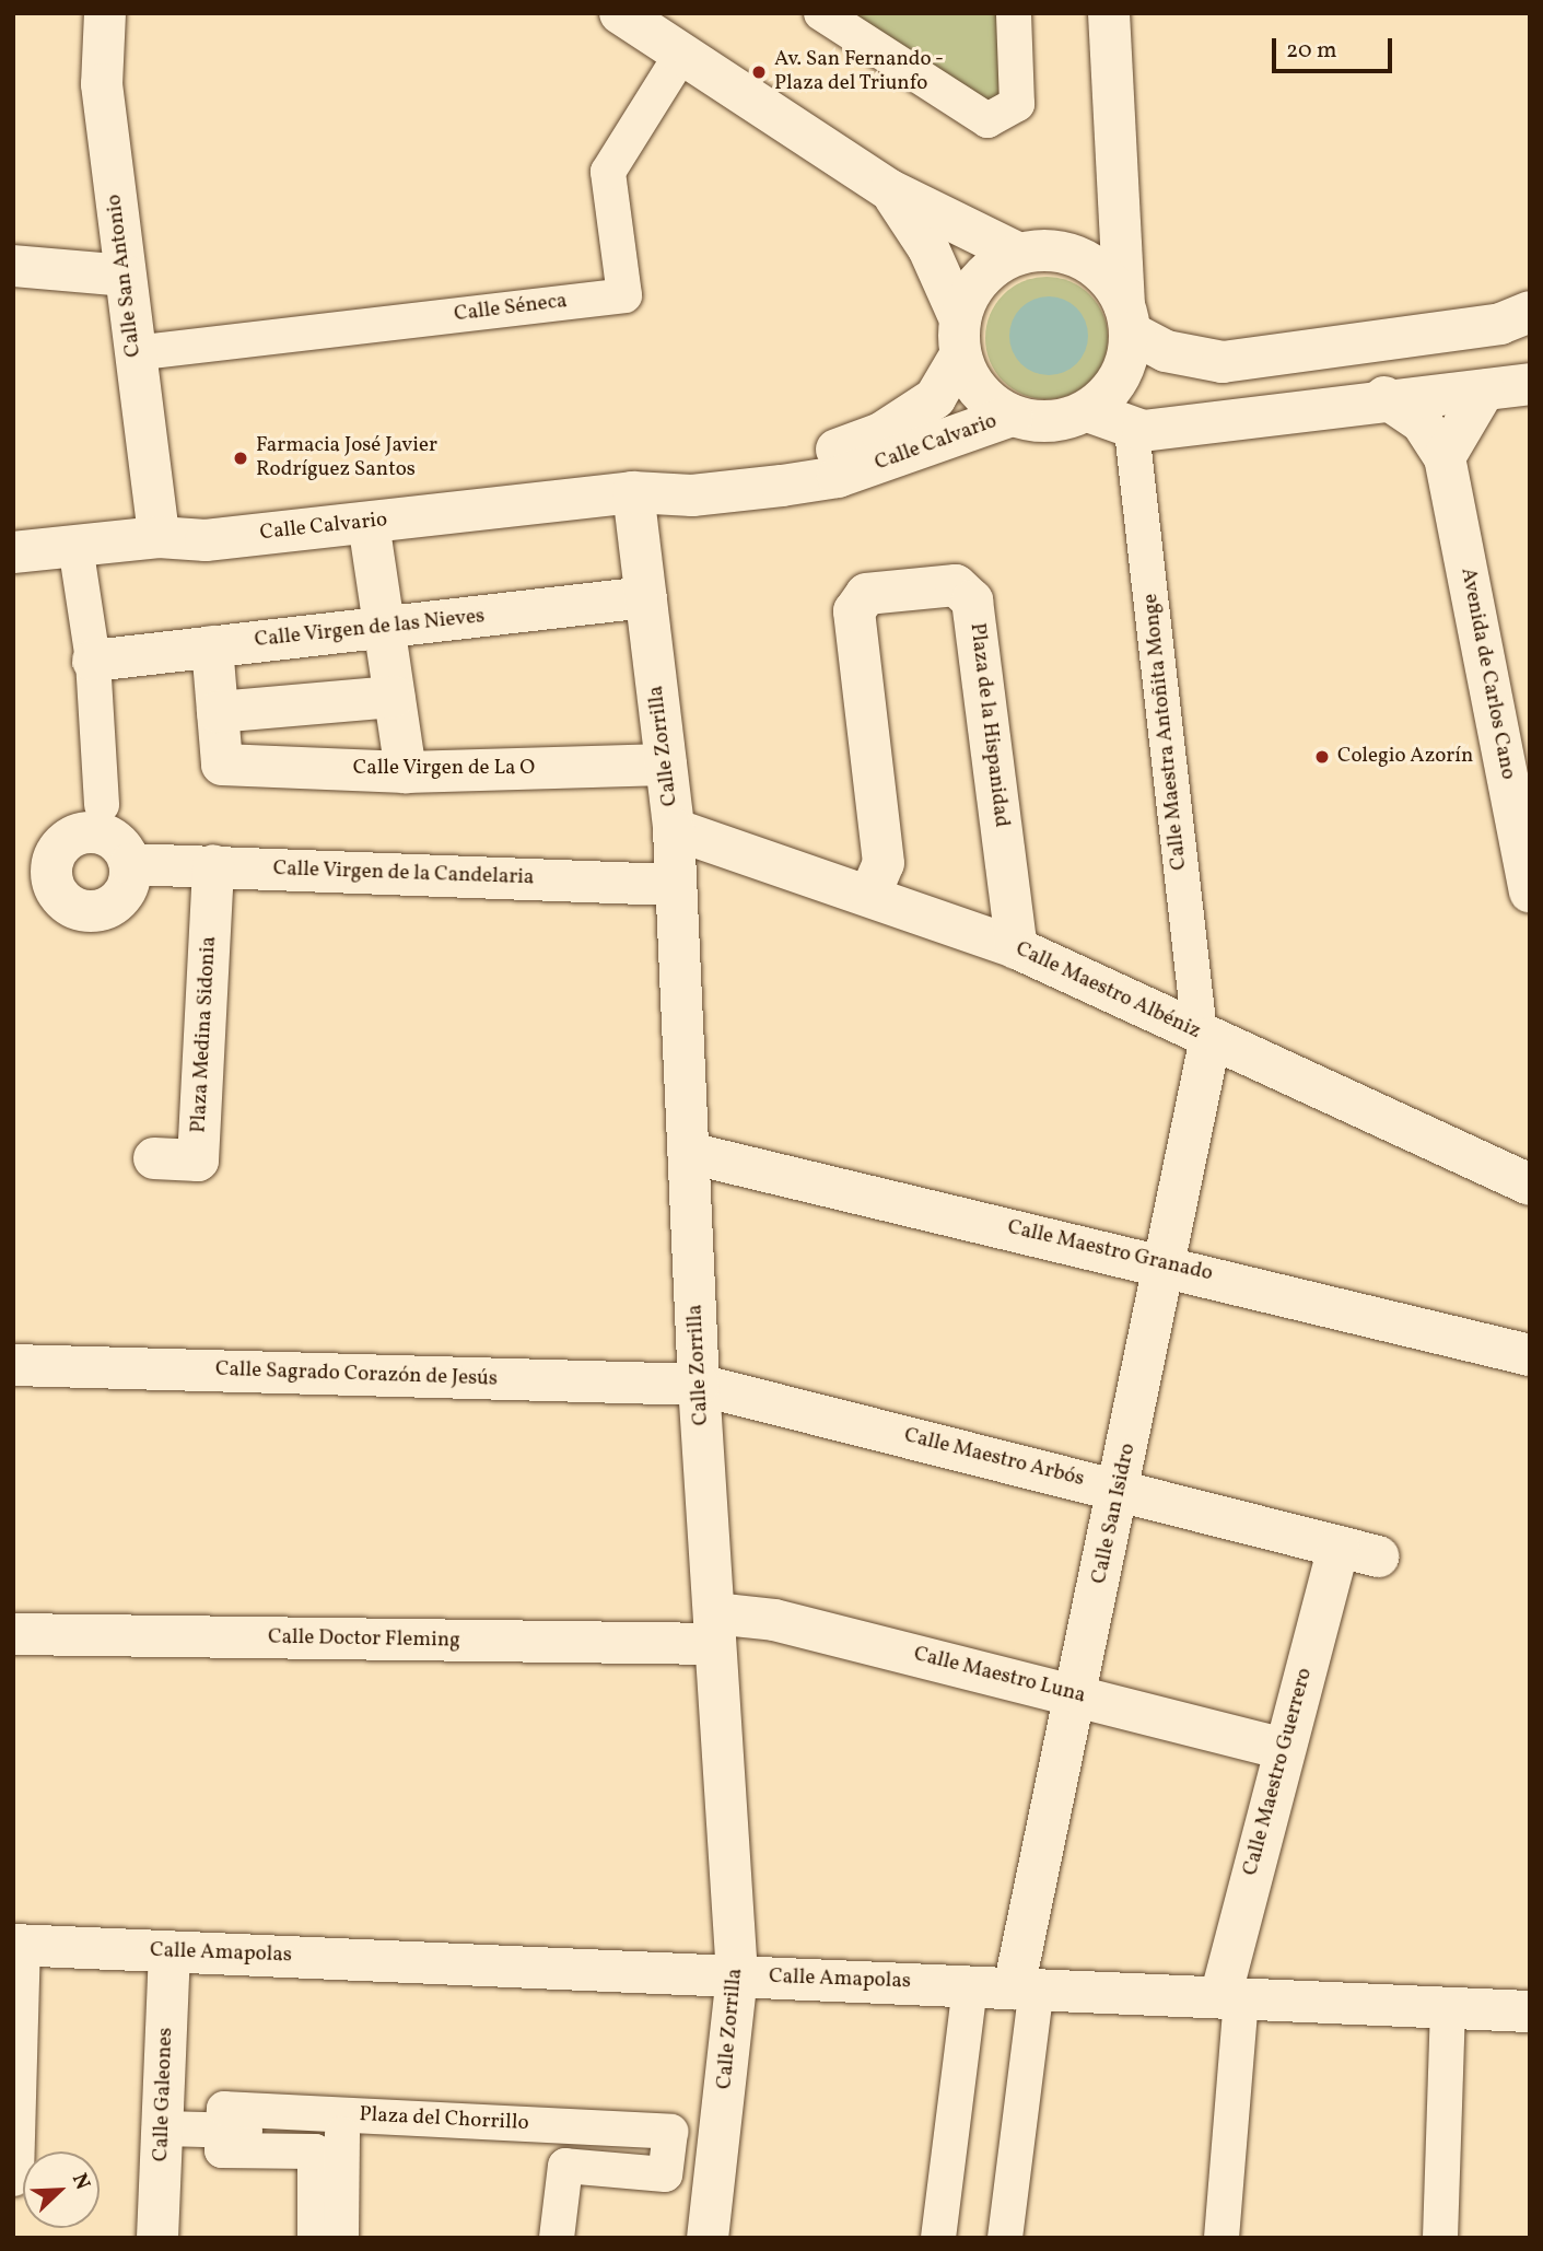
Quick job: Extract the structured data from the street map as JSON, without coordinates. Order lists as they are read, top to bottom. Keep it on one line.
{"streets":{"street":["Calle San Antonio","Calle Séneca","Calle Calvario","Calle Virgen de las Nieves","Avenida de Carlos Cano","Plaza de la Hispanidad","Calle Maestra Antoñita Monge","Calle Zorrilla","Calle Virgen de La O","Calle Virgen de la Candelaria","Calle Maestro Albéniz","Plaza Medina Sidonia","Calle Maestro Granado","Calle Sagrado Corazón de Jesús","Calle Maestro Arbós","Calle San Isidro","Calle Doctor Fleming","Calle Maestro Luna","Calle Maestro Guerrero","Calle Amapolas","Calle Galeones","Plaza del Chorrillo"]},"crossings":[["Calle San Antonio","Calle Séneca"],["Calle San Antonio","Calle Calvario"],["Calle Calvario","Calle Zorrilla"],["Calle Virgen de las Nieves","Calle Zorrilla"],["Plaza de la Hispanidad","Calle Maestro Albéniz"],["Calle Maestra Antoñita Monge","Calle Maestro Albéniz"],["Calle Maestra Antoñita Monge","Calle San Isidro"],["Calle Zorrilla","Calle Virgen de La O"],["Calle Zorrilla","Calle Virgen de la Candelaria"],["Calle Zorrilla","Calle Maestro Albéniz"],["Calle Zorrilla","Calle Maestro Granado"],["Calle Zorrilla","Calle Sagrado Corazón de Jesús"],["Calle Zorrilla","Calle Maestro Arbós"],["Calle Zorrilla","Calle Doctor Fleming"],["Calle Zorrilla","Calle Maestro Luna"],["Calle Zorrilla","Calle Amapolas"],["Calle Zorrilla","Plaza del Chorrillo"],["Calle Virgen de la Candelaria","Plaza Medina Sidonia"],["Calle Maestro Albéniz","Calle San Isidro"],["Calle Maestro Granado","Calle San Isidro"],["Calle Sagrado Corazón de Jesús","Calle Maestro Arbós"],["Calle Maestro Arbós","Calle San Isidro"],["Calle Maestro Arbós","Calle Maestro Guerrero"],["Calle San Isidro","Calle Maestro Luna"],["Calle San Isidro","Calle Amapolas"],["Calle Doctor Fleming","Calle Maestro Luna"],["Calle Maestro Luna","Calle Maestro Guerrero"],["Calle Maestro Guerrero","Calle Amapolas"],["Calle Amapolas","Calle Galeones"],["Calle Galeones","Plaza del Chorrillo"]],"places":["Av. San Fernando - Plaza del Triunfo","Farmacia José Javier Rodríguez Santos","Colegio Azorín"],"scale_bar":"20 m","north":"top right"}
